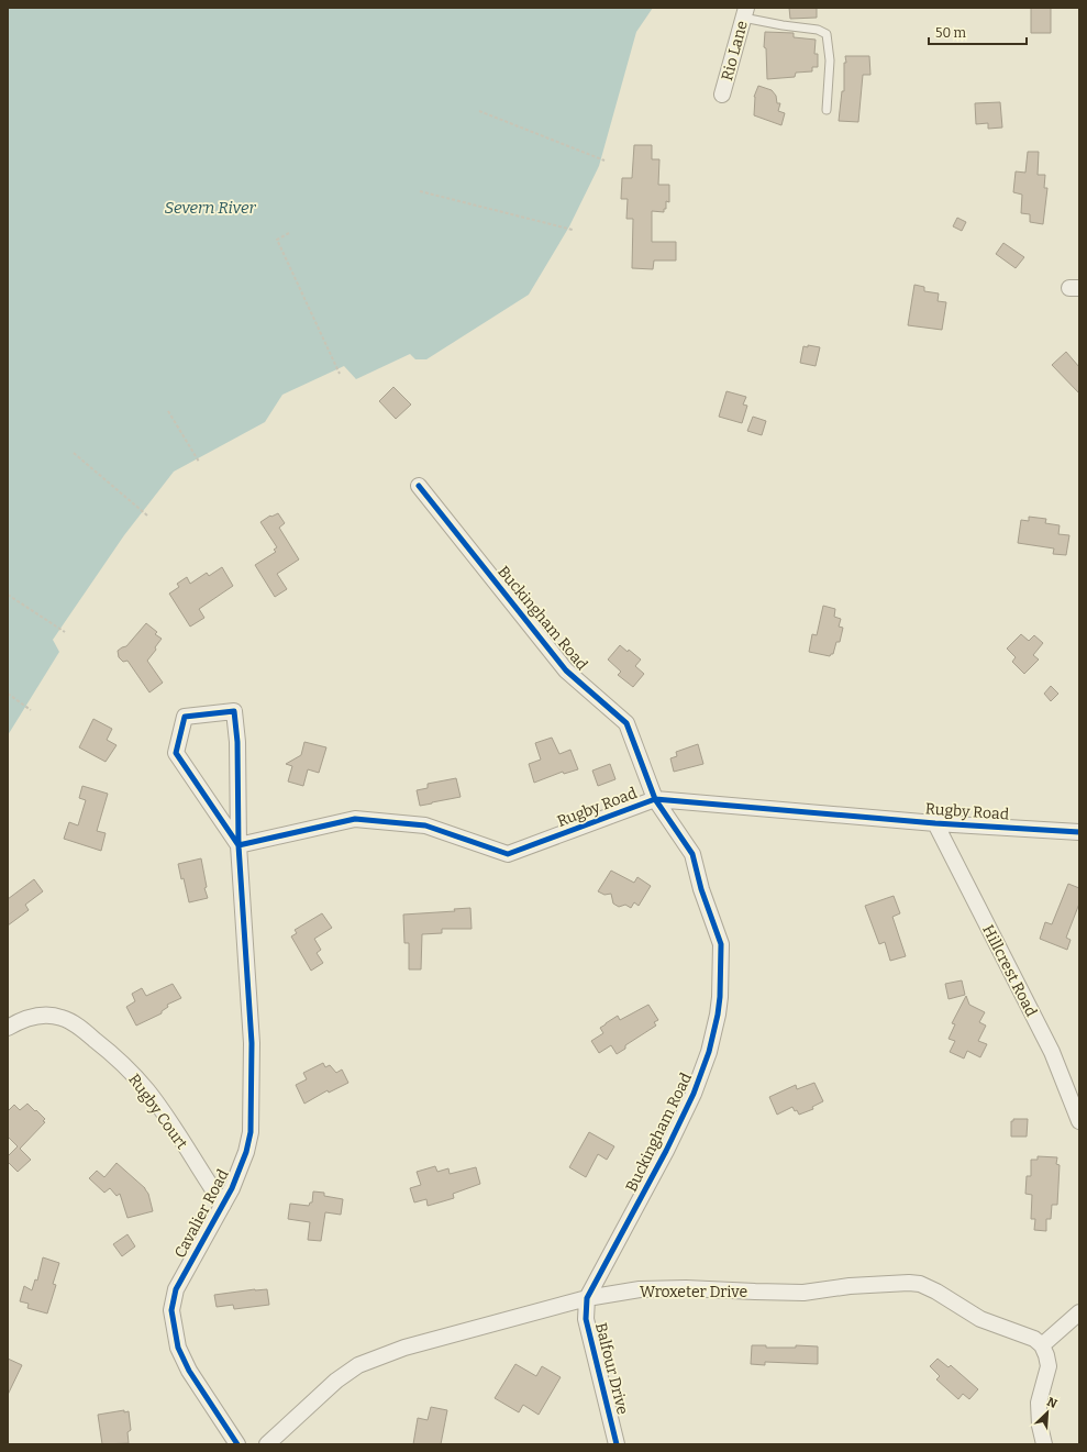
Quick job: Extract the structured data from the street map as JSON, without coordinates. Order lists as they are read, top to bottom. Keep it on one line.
{"streets":{"street":["Rio Lane","Buckingham Road","Rugby Road","Hillcrest Road","Rugby Court","Cavalier Road","Wroxeter Drive","Balfour Drive"]},"crossings":[["Buckingham Road","Rugby Road"],["Buckingham Road","Wroxeter Drive"],["Buckingham Road","Balfour Drive"],["Rugby Road","Hillcrest Road"],["Rugby Road","Cavalier Road"],["Rugby Court","Cavalier Road"],["Wroxeter Drive","Balfour Drive"]],"water":["Severn River"],"scale_bar":"50 m","north":"top right"}
